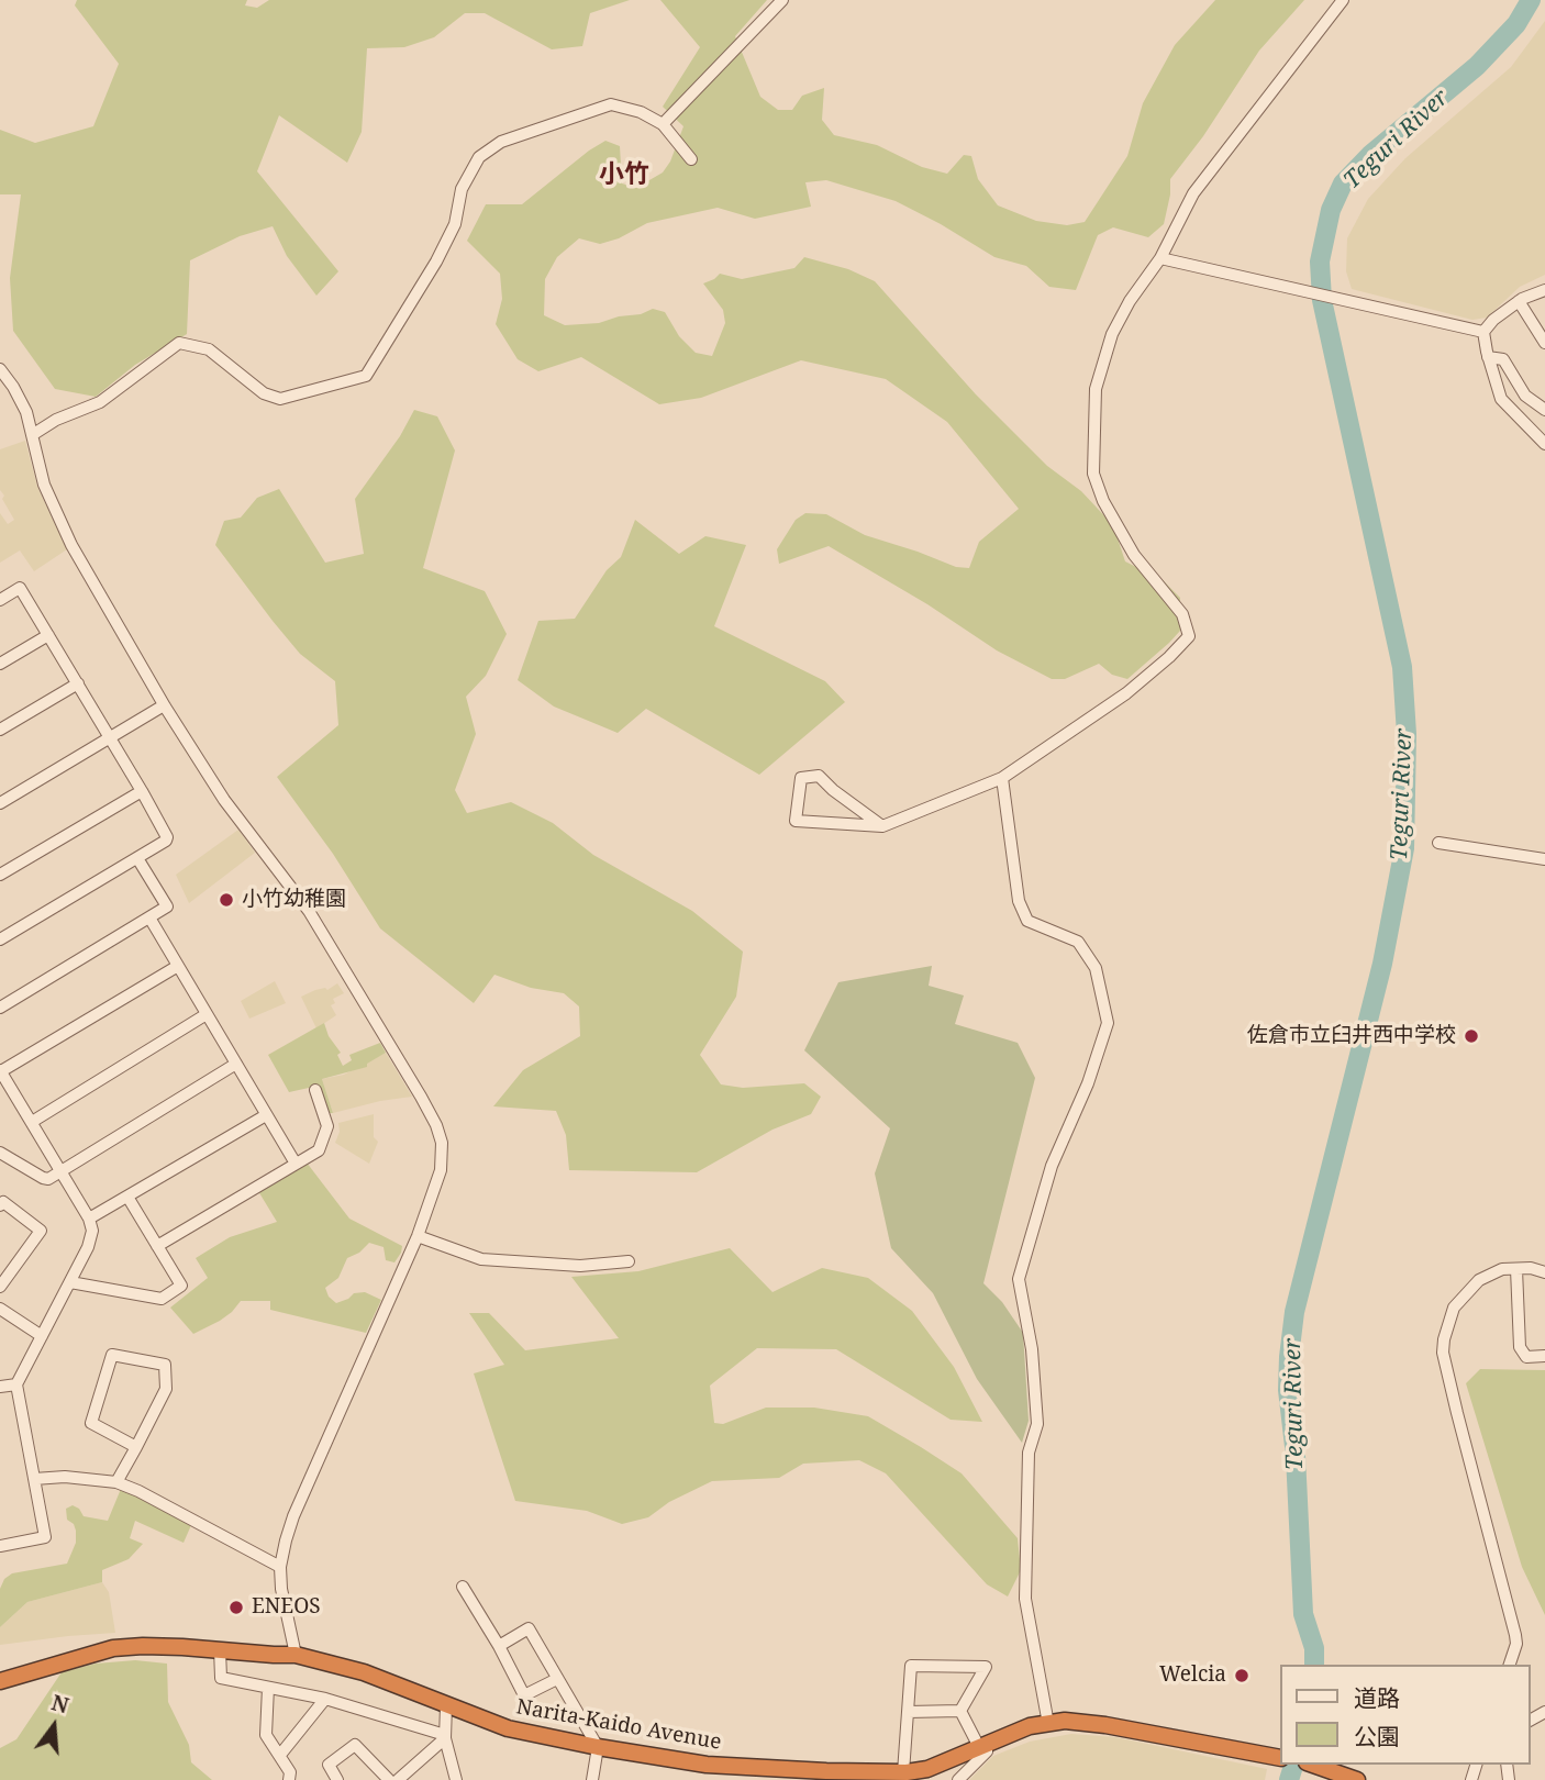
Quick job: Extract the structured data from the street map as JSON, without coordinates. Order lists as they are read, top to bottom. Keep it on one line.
{"streets":{"highway":["Narita-Kaido Avenue"]},"districts":["小竹"],"water":["Teguri River"],"places":["小竹幼稚園","佐倉市立臼井西中学校","ENEOS","Welcia"],"legend":["道路","公園"],"north":"top"}
